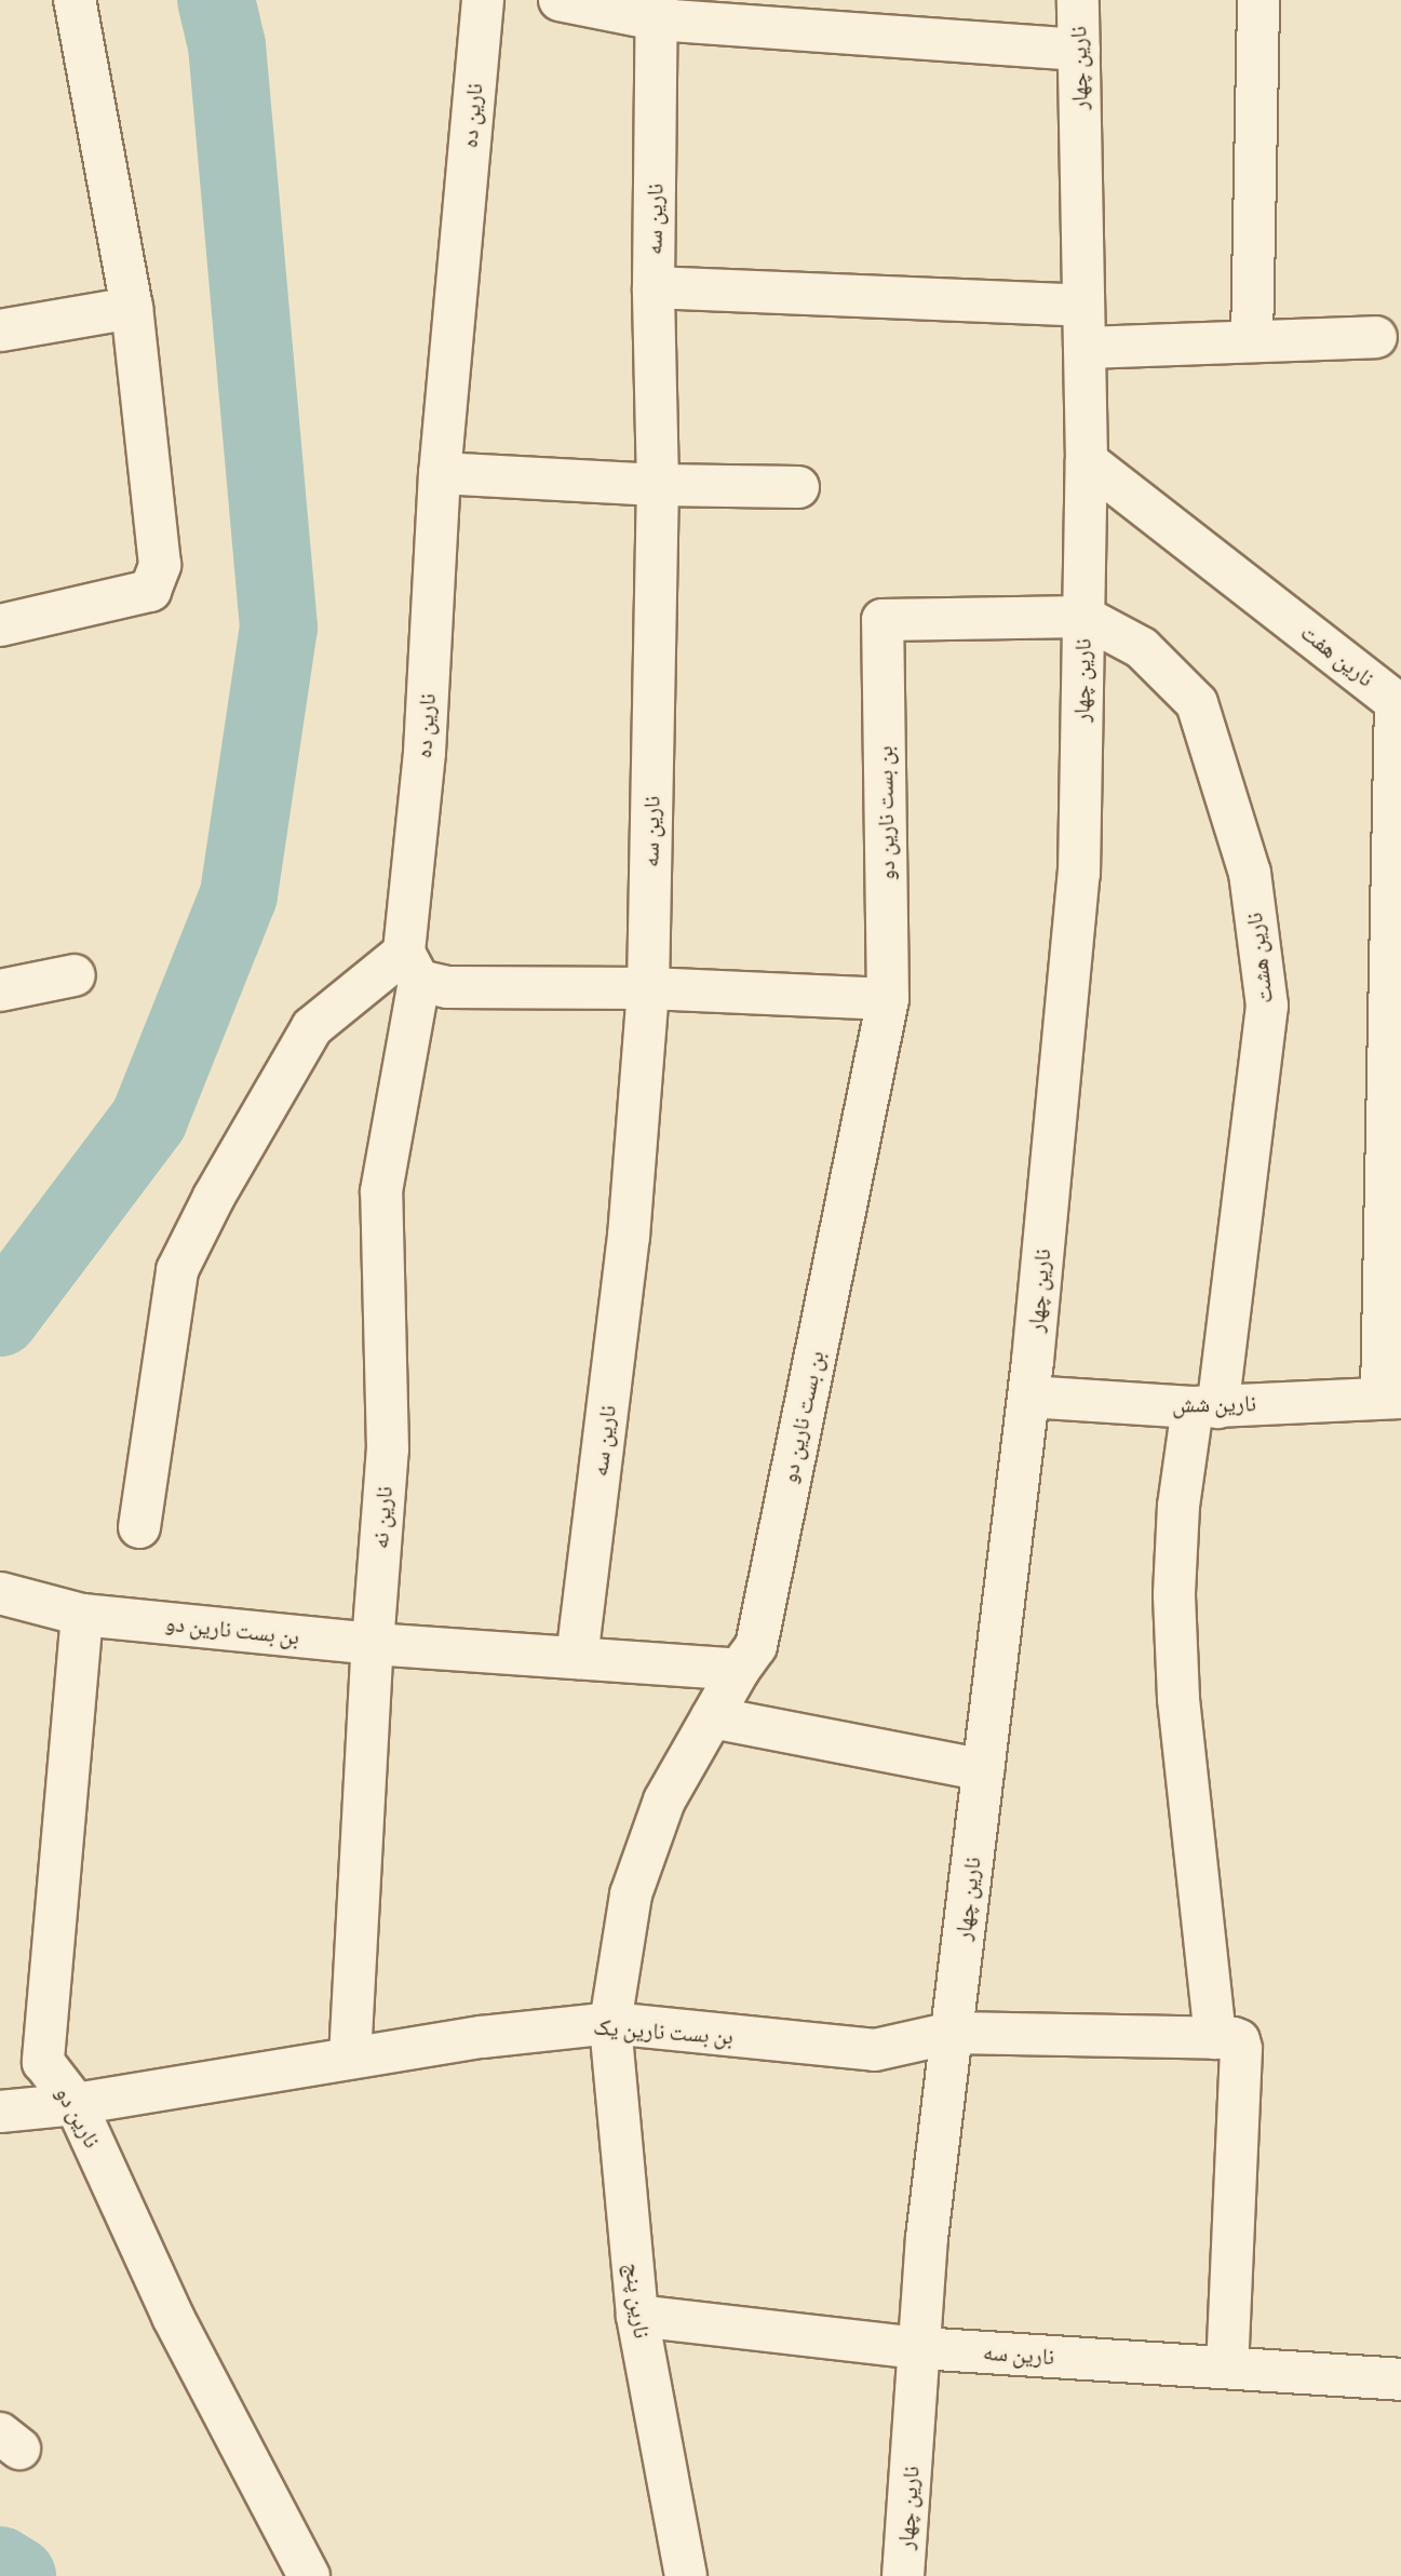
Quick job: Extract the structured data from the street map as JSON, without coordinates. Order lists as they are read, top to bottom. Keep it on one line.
{"streets":{"street":["نارین چهار","نارین ده","نارین سه","نارین هفت","بن بست نارین دو","نارین هشت","نارین شش","نارین نه","بن بست نارین یک","نارین دو","نارین پنج"]},"crossings":[["نارین چهار","نارین سه"],["نارین چهار","نارین هفت"],["نارین چهار","بن بست نارین دو"],["نارین چهار","نارین هشت"],["نارین چهار","نارین شش"],["نارین چهار","بن بست نارین یک"],["نارین ده","نارین نه"],["نارین سه","بن بست نارین دو"],["نارین سه","نارین هشت"],["نارین سه","نارین پنج"],["نارین هفت","نارین شش"],["بن بست نارین دو","نارین هشت"],["بن بست نارین دو","نارین نه"],["بن بست نارین دو","نارین دو"],["بن بست نارین دو","نارین پنج"],["نارین هشت","نارین شش"],["نارین هشت","بن بست نارین یک"],["نارین نه","بن بست نارین یک"],["بن بست نارین یک","نارین دو"],["بن بست نارین یک","نارین پنج"]]}
